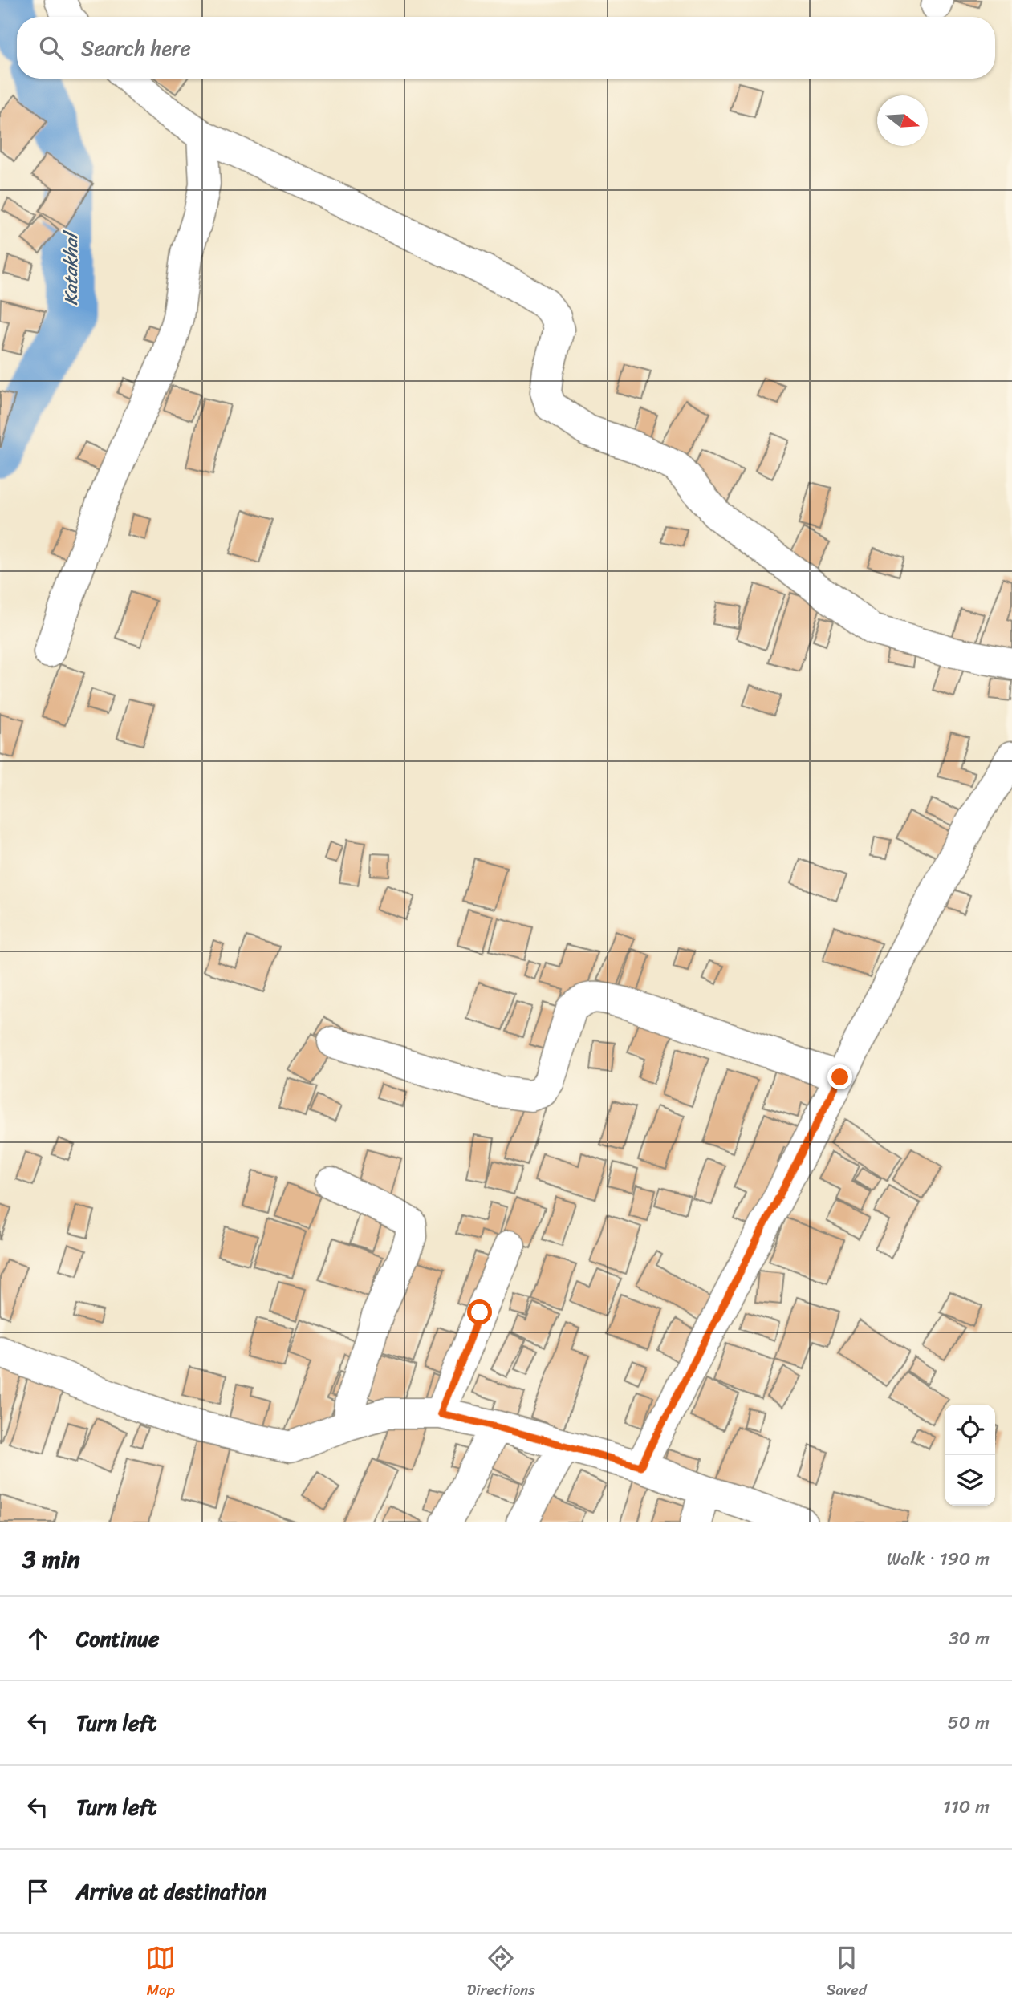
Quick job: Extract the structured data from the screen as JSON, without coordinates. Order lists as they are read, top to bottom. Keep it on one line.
{"water":["Katakhal"],"north":"right","page":{"search":"Search here","heading":["3 min","Walk · 190 m"],"list":[["Continue","30 m"],["Turn left","50 m"],["Turn left","110 m"],"Arrive at destination"],"nav":["Map","Directions","Saved"]}}
